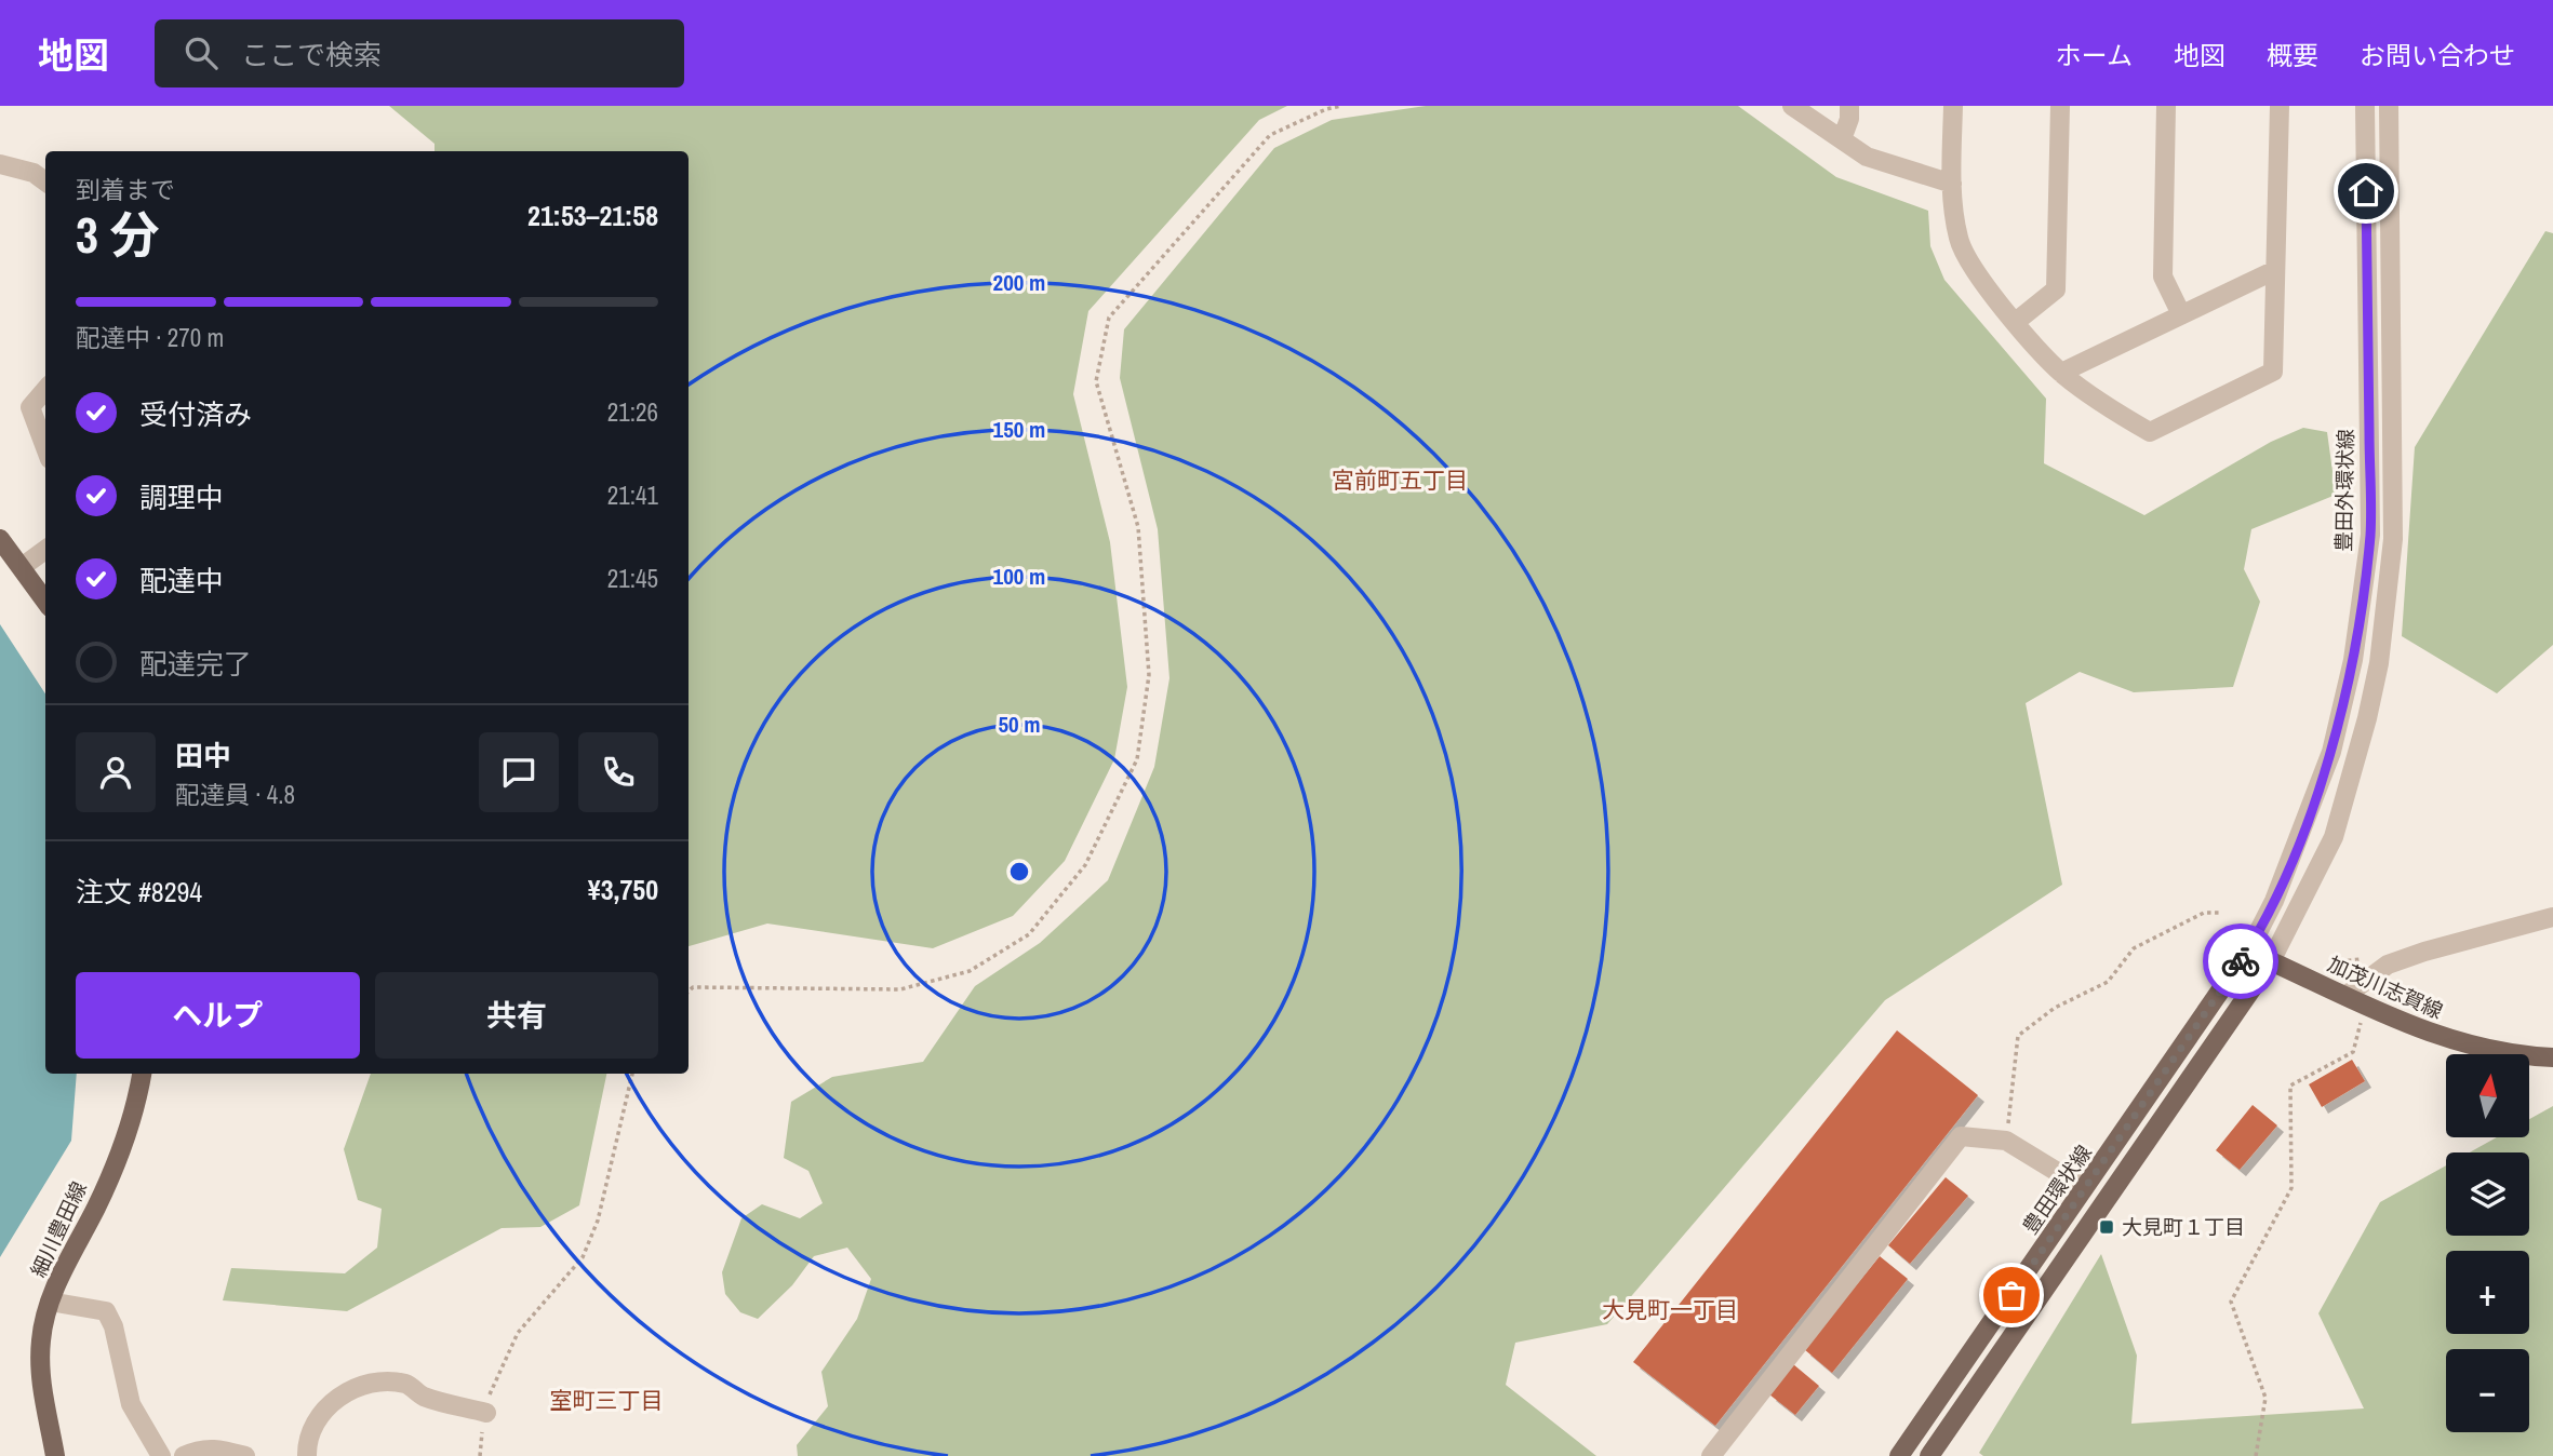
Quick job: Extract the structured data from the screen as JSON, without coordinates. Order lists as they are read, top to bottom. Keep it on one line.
{"streets":{"main road":["加茂川志賀線","豊田環状線","細川豊田線"],"street":["豊田外環状線"]},"crossings":[["豊田外環状線","加茂川志賀線"],["豊田外環状線","豊田環状線"],["加茂川志賀線","豊田環状線"]],"districts":["宮前町五丁目","大見町一丁目","室町三丁目"],"places":{"transit":["大見町１丁目"]},"north":"top","page":{"header":"地図","search":"ここで検索","nav":["ホーム","地図","概要","お問い合わせ"],"heading":["3 分","到着まで","21:53–21:58"],"panel":["田中","配達員 · 4.8","注文 #8294","¥3,750"],"bar":"配達中 · 270 m","list":[["受付済み","21:26"],["調理中","21:41"],["配達中","21:45"],"配達完了"],"buttons":["ヘルプ","共有"],"map_buttons":["+","−"]},"rings":["200 m","150 m","100 m","50 m"]}
